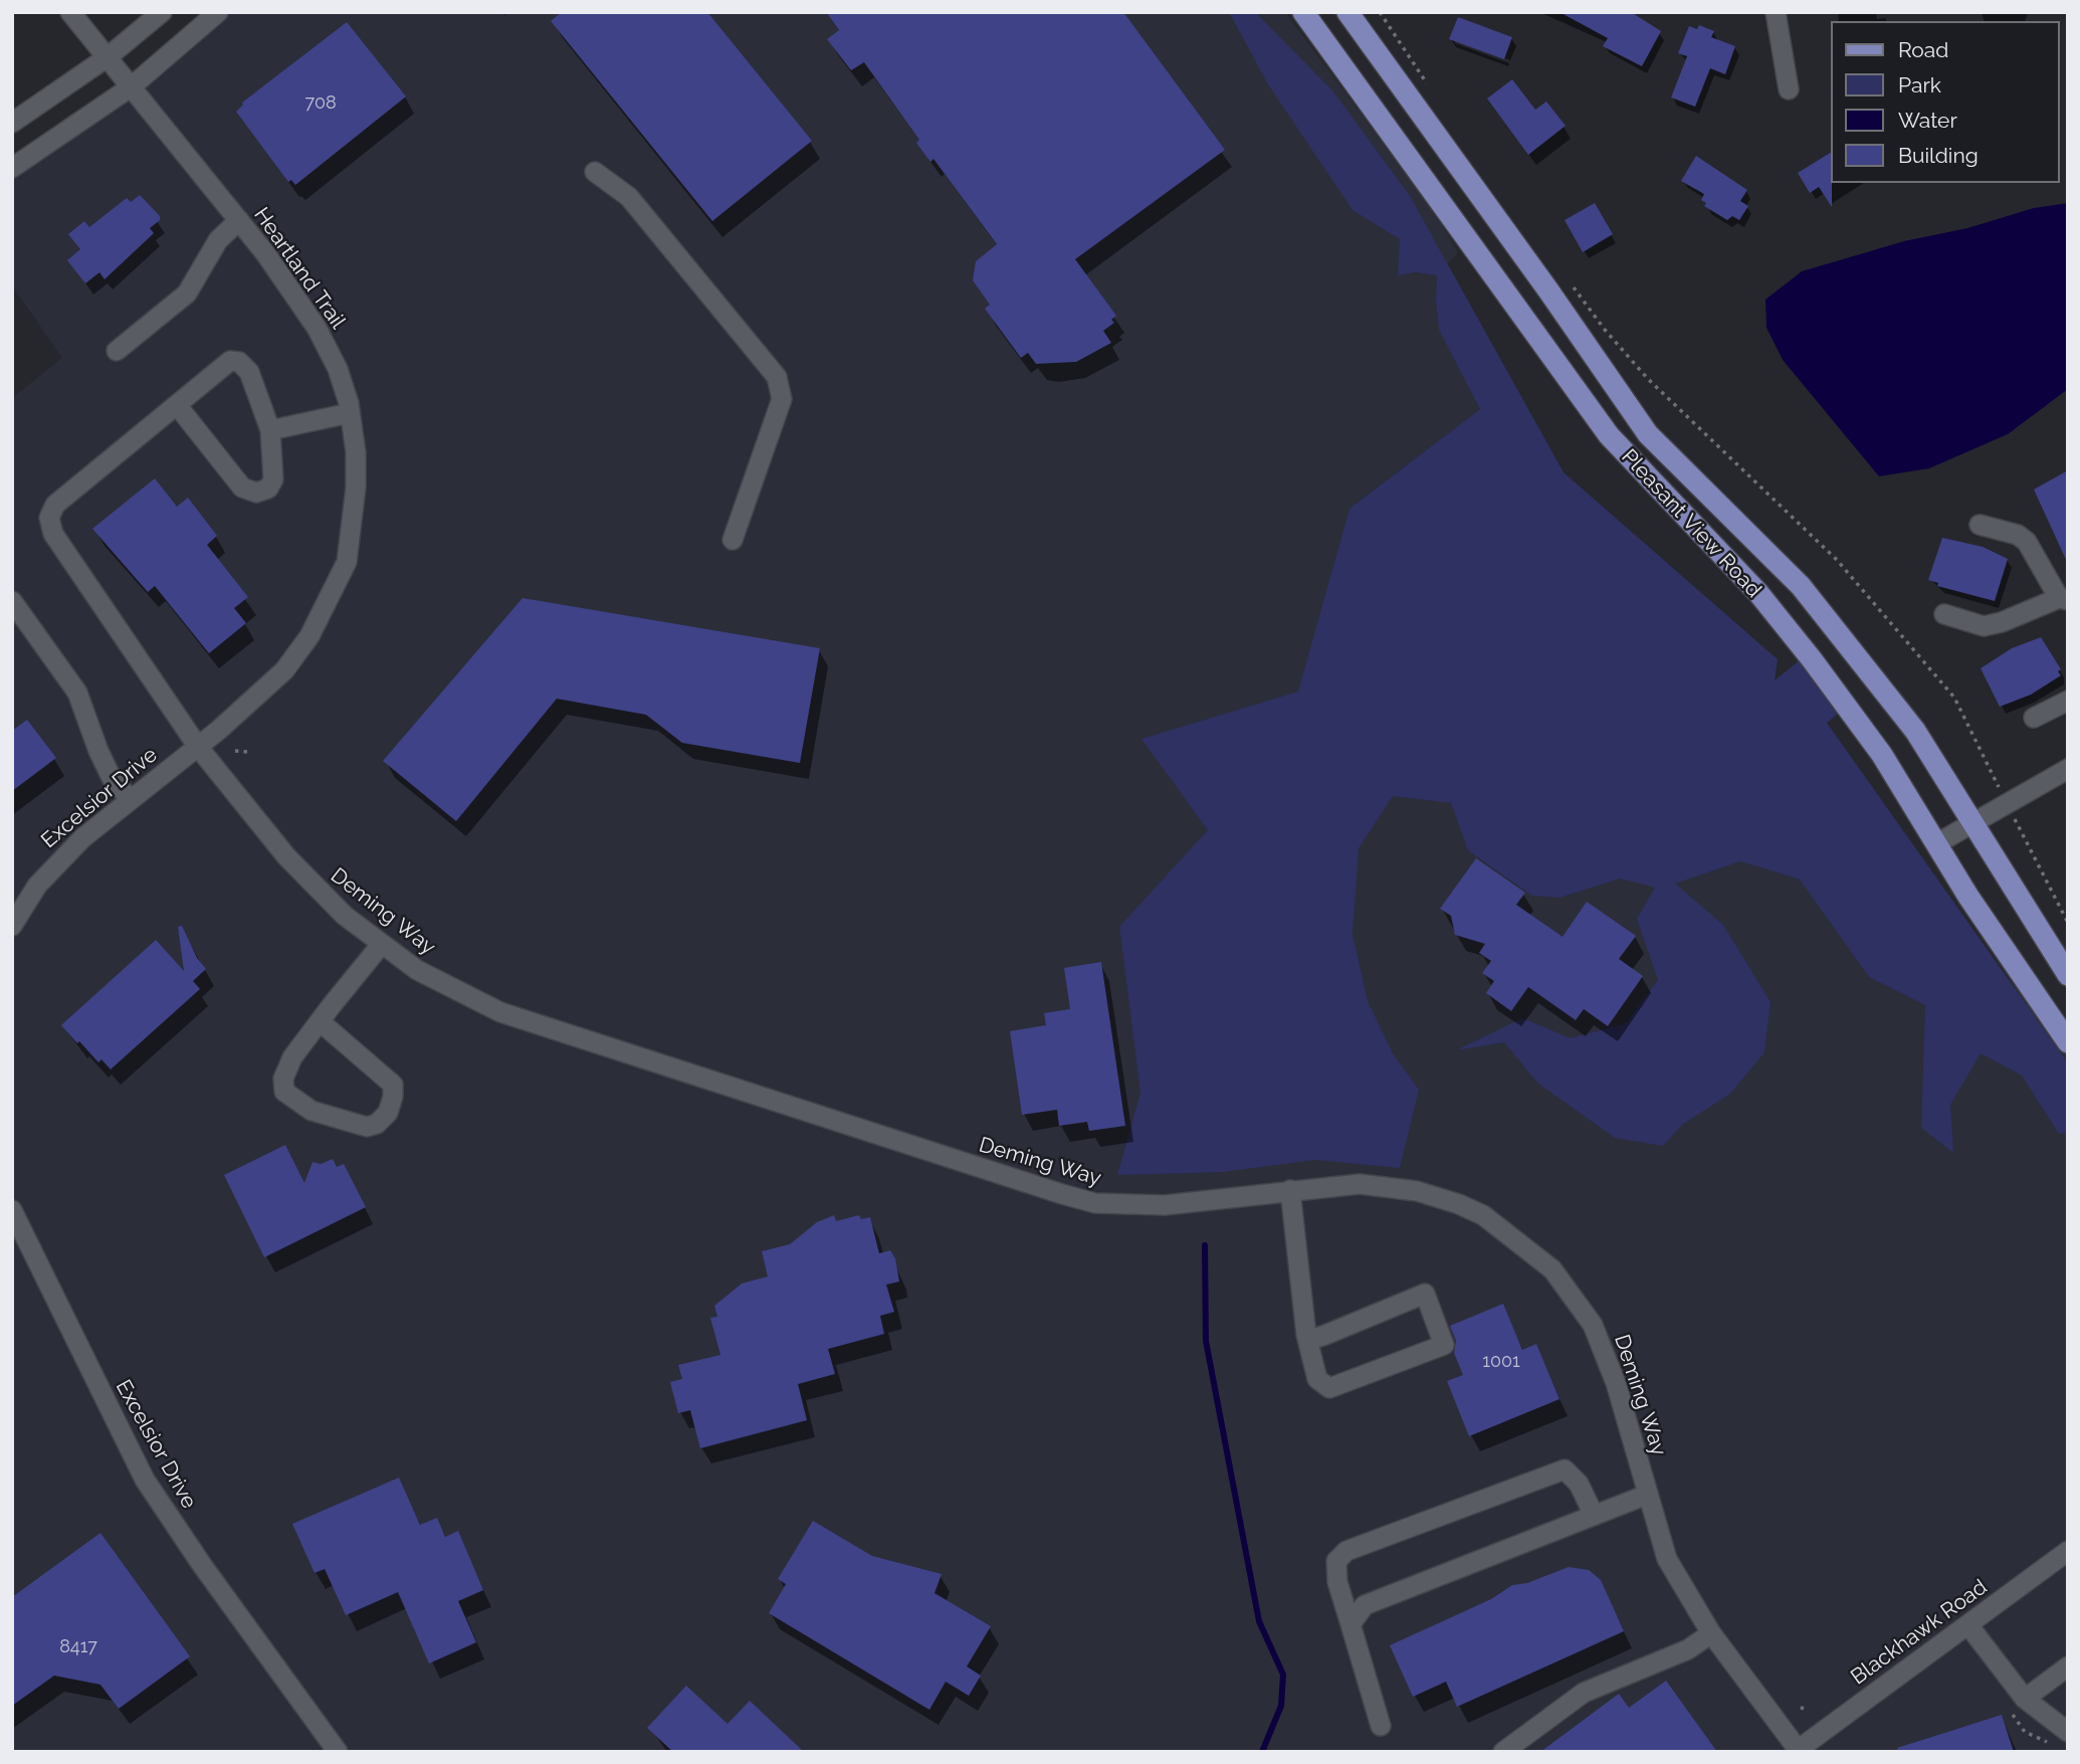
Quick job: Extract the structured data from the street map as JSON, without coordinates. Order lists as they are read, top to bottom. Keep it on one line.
{"streets":{"main road":["Pleasant View Road"],"street":["Heartland Trail","Excelsior Drive","Deming Way","Blackhawk Road"]},"crossings":[["Heartland Trail","Excelsior Drive"],["Heartland Trail","Deming Way"],["Excelsior Drive","Deming Way"],["Deming Way","Blackhawk Road"]],"house_numbers":["708","1001","8417"],"legend":["Road","Park","Water","Building"]}
